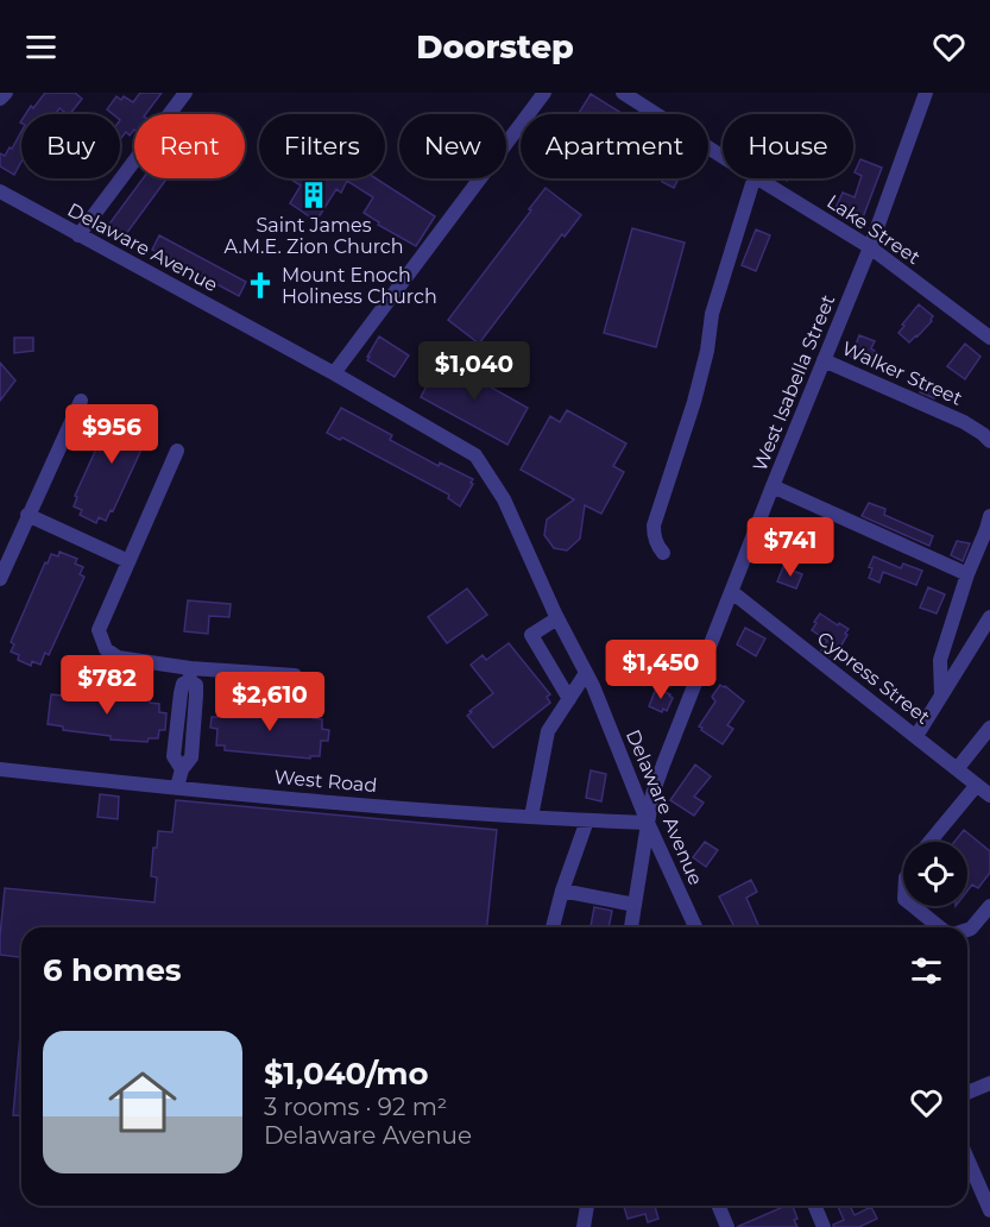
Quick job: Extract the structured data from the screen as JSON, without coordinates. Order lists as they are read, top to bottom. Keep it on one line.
{"streets":{"street":["Lake Street","Delaware Avenue","Walker Street","West Isabella Street","Cypress Street","West Road"]},"crossings":[["Lake Street","West Isabella Street"],["Delaware Avenue","West Isabella Street"],["Delaware Avenue","West Road"],["Walker Street","West Isabella Street"],["West Isabella Street","Cypress Street"],["West Isabella Street","West Road"]],"places":{"building":["Saint James A.M.E. Zion Church"],"church":["Mount Enoch Holiness Church"]},"page":{"header":"Doorstep","chip":["Buy","Rent","Filters","New","Apartment","House"],"price":["$1,040","$956","$741","$1,450","$782","$2,610"],"heading":"6 homes","list":[{"name":"$1,040/mo","note":"3 rooms · 92 m² · Delaware Avenue"}]}}
